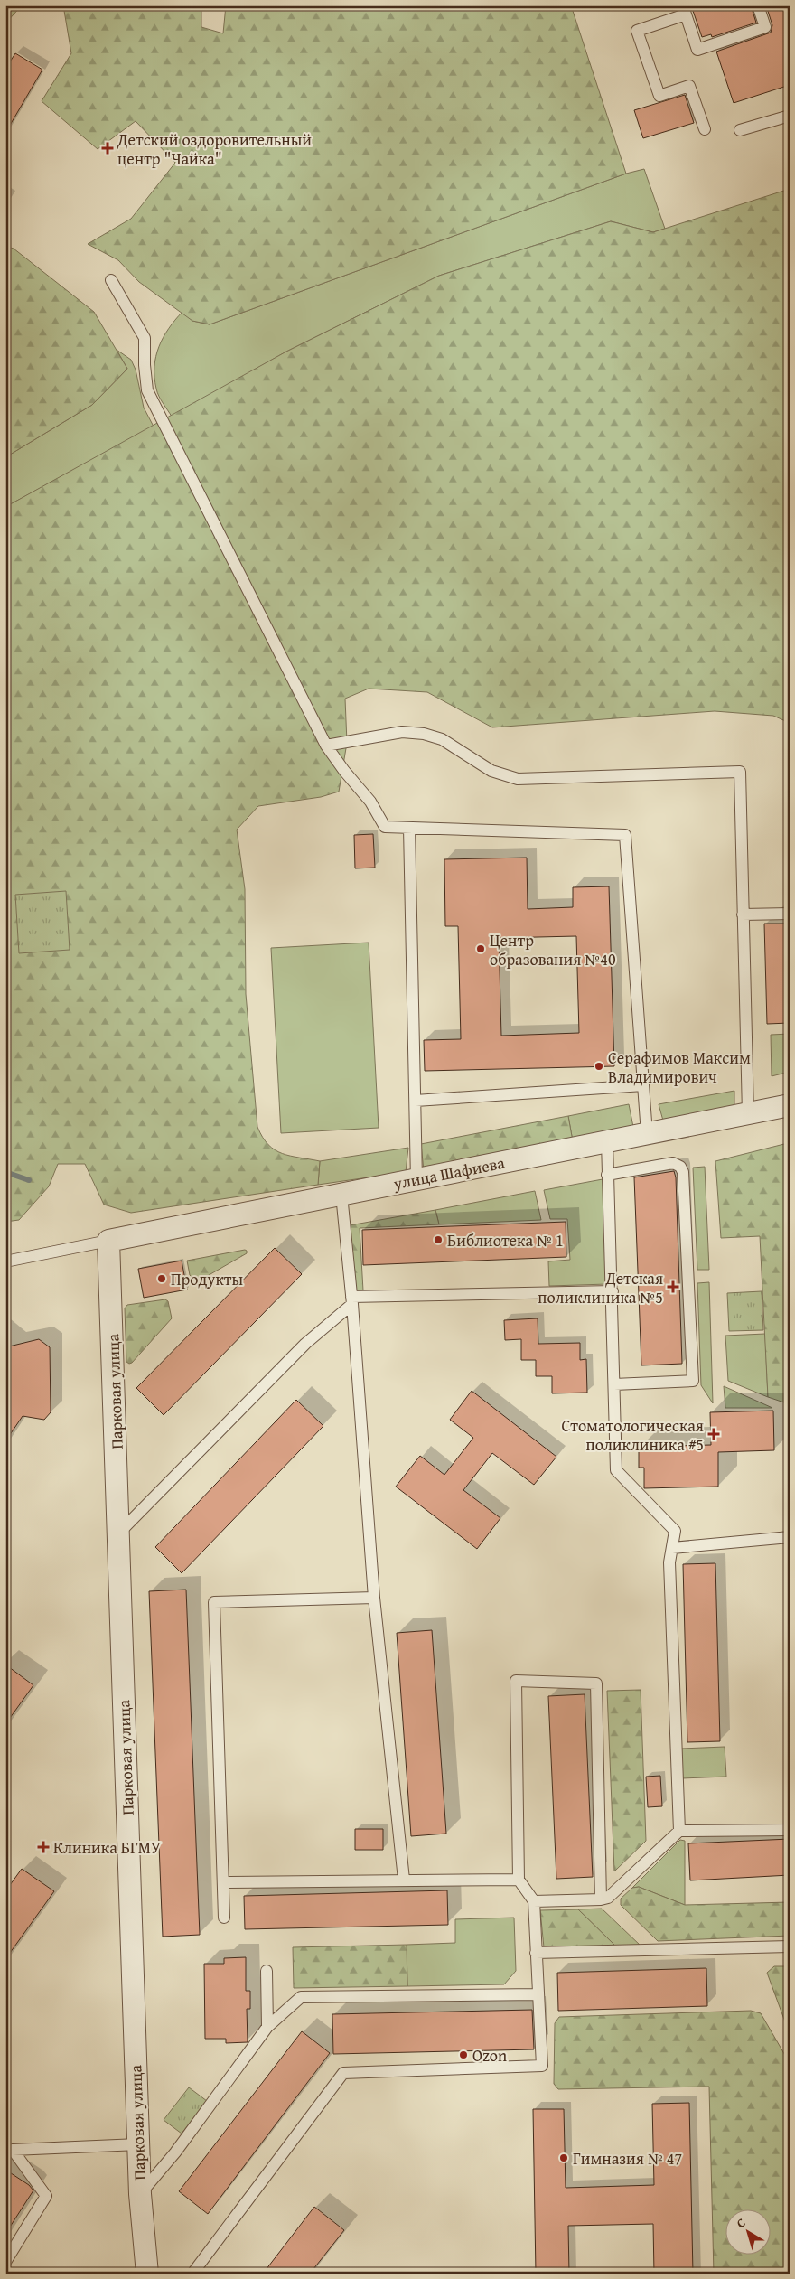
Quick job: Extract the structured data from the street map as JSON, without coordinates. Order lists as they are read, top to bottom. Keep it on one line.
{"streets":{"street":["улица Шафиева","Парковая улица"]},"crossings":[["улица Шафиева","Парковая улица"]],"places":{"health":["Детский оздоровительный центр \"Чайка\"","Детская поликлиника №5","Стоматологическая поликлиника #5","Клиника БГМУ"],"other":["Центр образования №40","Серафимов Максим Владимирович","Библиотека № 1","Продукты","Ozon","Гимназия № 47"]},"north":"top left"}
